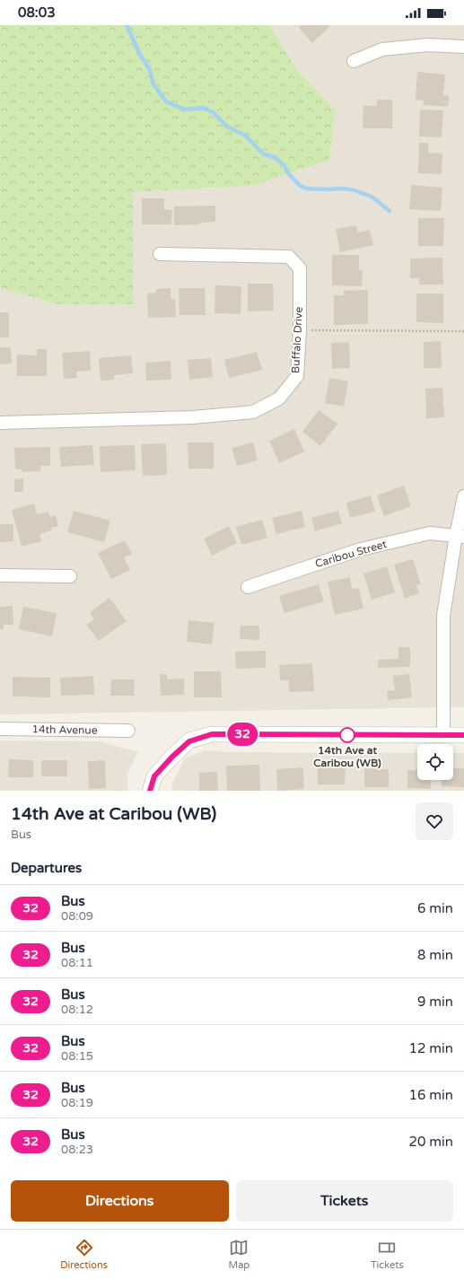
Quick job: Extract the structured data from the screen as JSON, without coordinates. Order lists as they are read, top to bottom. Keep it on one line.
{"streets":{"street":["Buffalo Drive","Caribou Street","14th Avenue"]},"places":["14th Ave at Caribou (WB)"],"lines":["bus line 32"],"page":{"status":"08:03","on_map":"32","heading":[["14th Ave at Caribou (WB)","Bus"],"Departures"],"list":[{"mark":"32","name":"Bus","note":"08:09","value":"6 min"},{"mark":"32","name":"Bus","note":"08:11","value":"8 min"},{"mark":"32","name":"Bus","note":"08:12","value":"9 min"},{"mark":"32","name":"Bus","note":"08:15","value":"12 min"},{"mark":"32","name":"Bus","note":"08:19","value":"16 min"},{"mark":"32","name":"Bus","note":"08:23","value":"20 min"}],"buttons":["Directions","Tickets"],"tabs":["Directions","Map","Tickets"]}}
